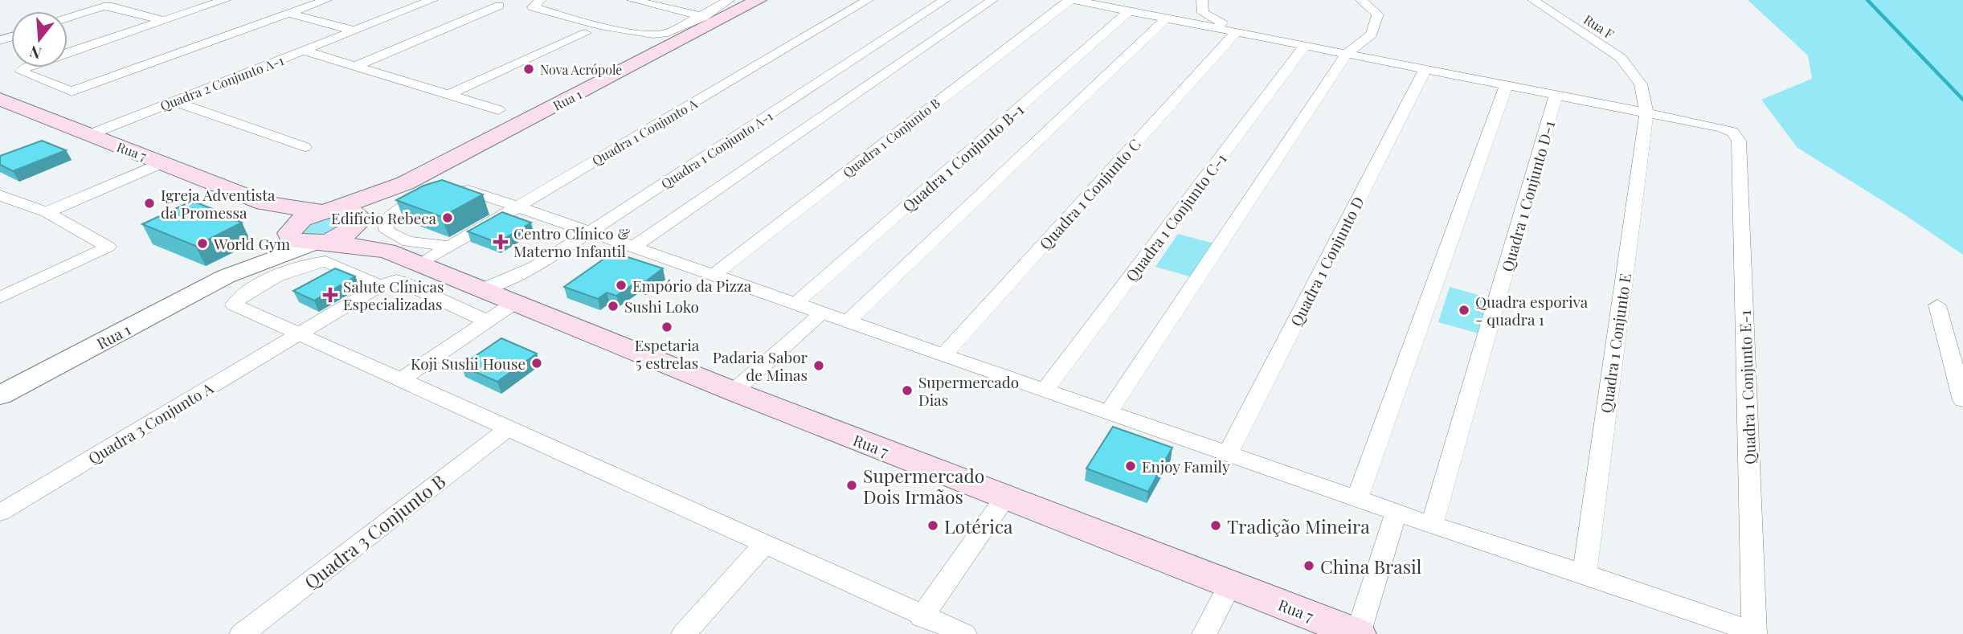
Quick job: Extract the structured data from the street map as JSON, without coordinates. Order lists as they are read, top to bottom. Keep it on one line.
{"streets":{"main road":["Rua 1","Rua 7"],"street":["Rua F","Quadra 2 Conjunto A-1","Quadra 1 Conjunto A","Quadra 1 Conjunto B","Quadra 1 Conjunto A-1","Quadra 1 Conjunto B-1","Quadra 1 Conjunto C","Quadra 1 Conjunto D-1","Quadra 1 Conjunto C-1","Quadra 1 Conjunto D","Quadra 1 Conjunto E","Quadra 1 Conjunto E-1","Quadra 3 Conjunto A","Quadra 3 Conjunto B"]},"crossings":[["Rua F","Quadra 1 Conjunto E"],["Quadra 2 Conjunto A-1","Rua 7"],["Rua 1","Rua 7"],["Quadra 1 Conjunto A","Rua 7"],["Quadra 1 Conjunto A-1","Rua 7"]],"places":{"other":["Nova Acrópole","Igreja Adventista da Promessa","Edifício Rebeca","World Gym","Empório da Pizza","Sushi Loko","Quadra esporiva - quadra 1","Espetaria 5 estrelas","Koji Sushi House","Padaria Sabor de Minas","Supermercado Dias","Enjoy Family","Supermercado Dois Irmãos","Lotérica","Tradição Mineira","China Brasil"],"health":["Centro Clínico & Materno Infantil","Salute Clínicas Especializadas"]},"north":"bottom"}
